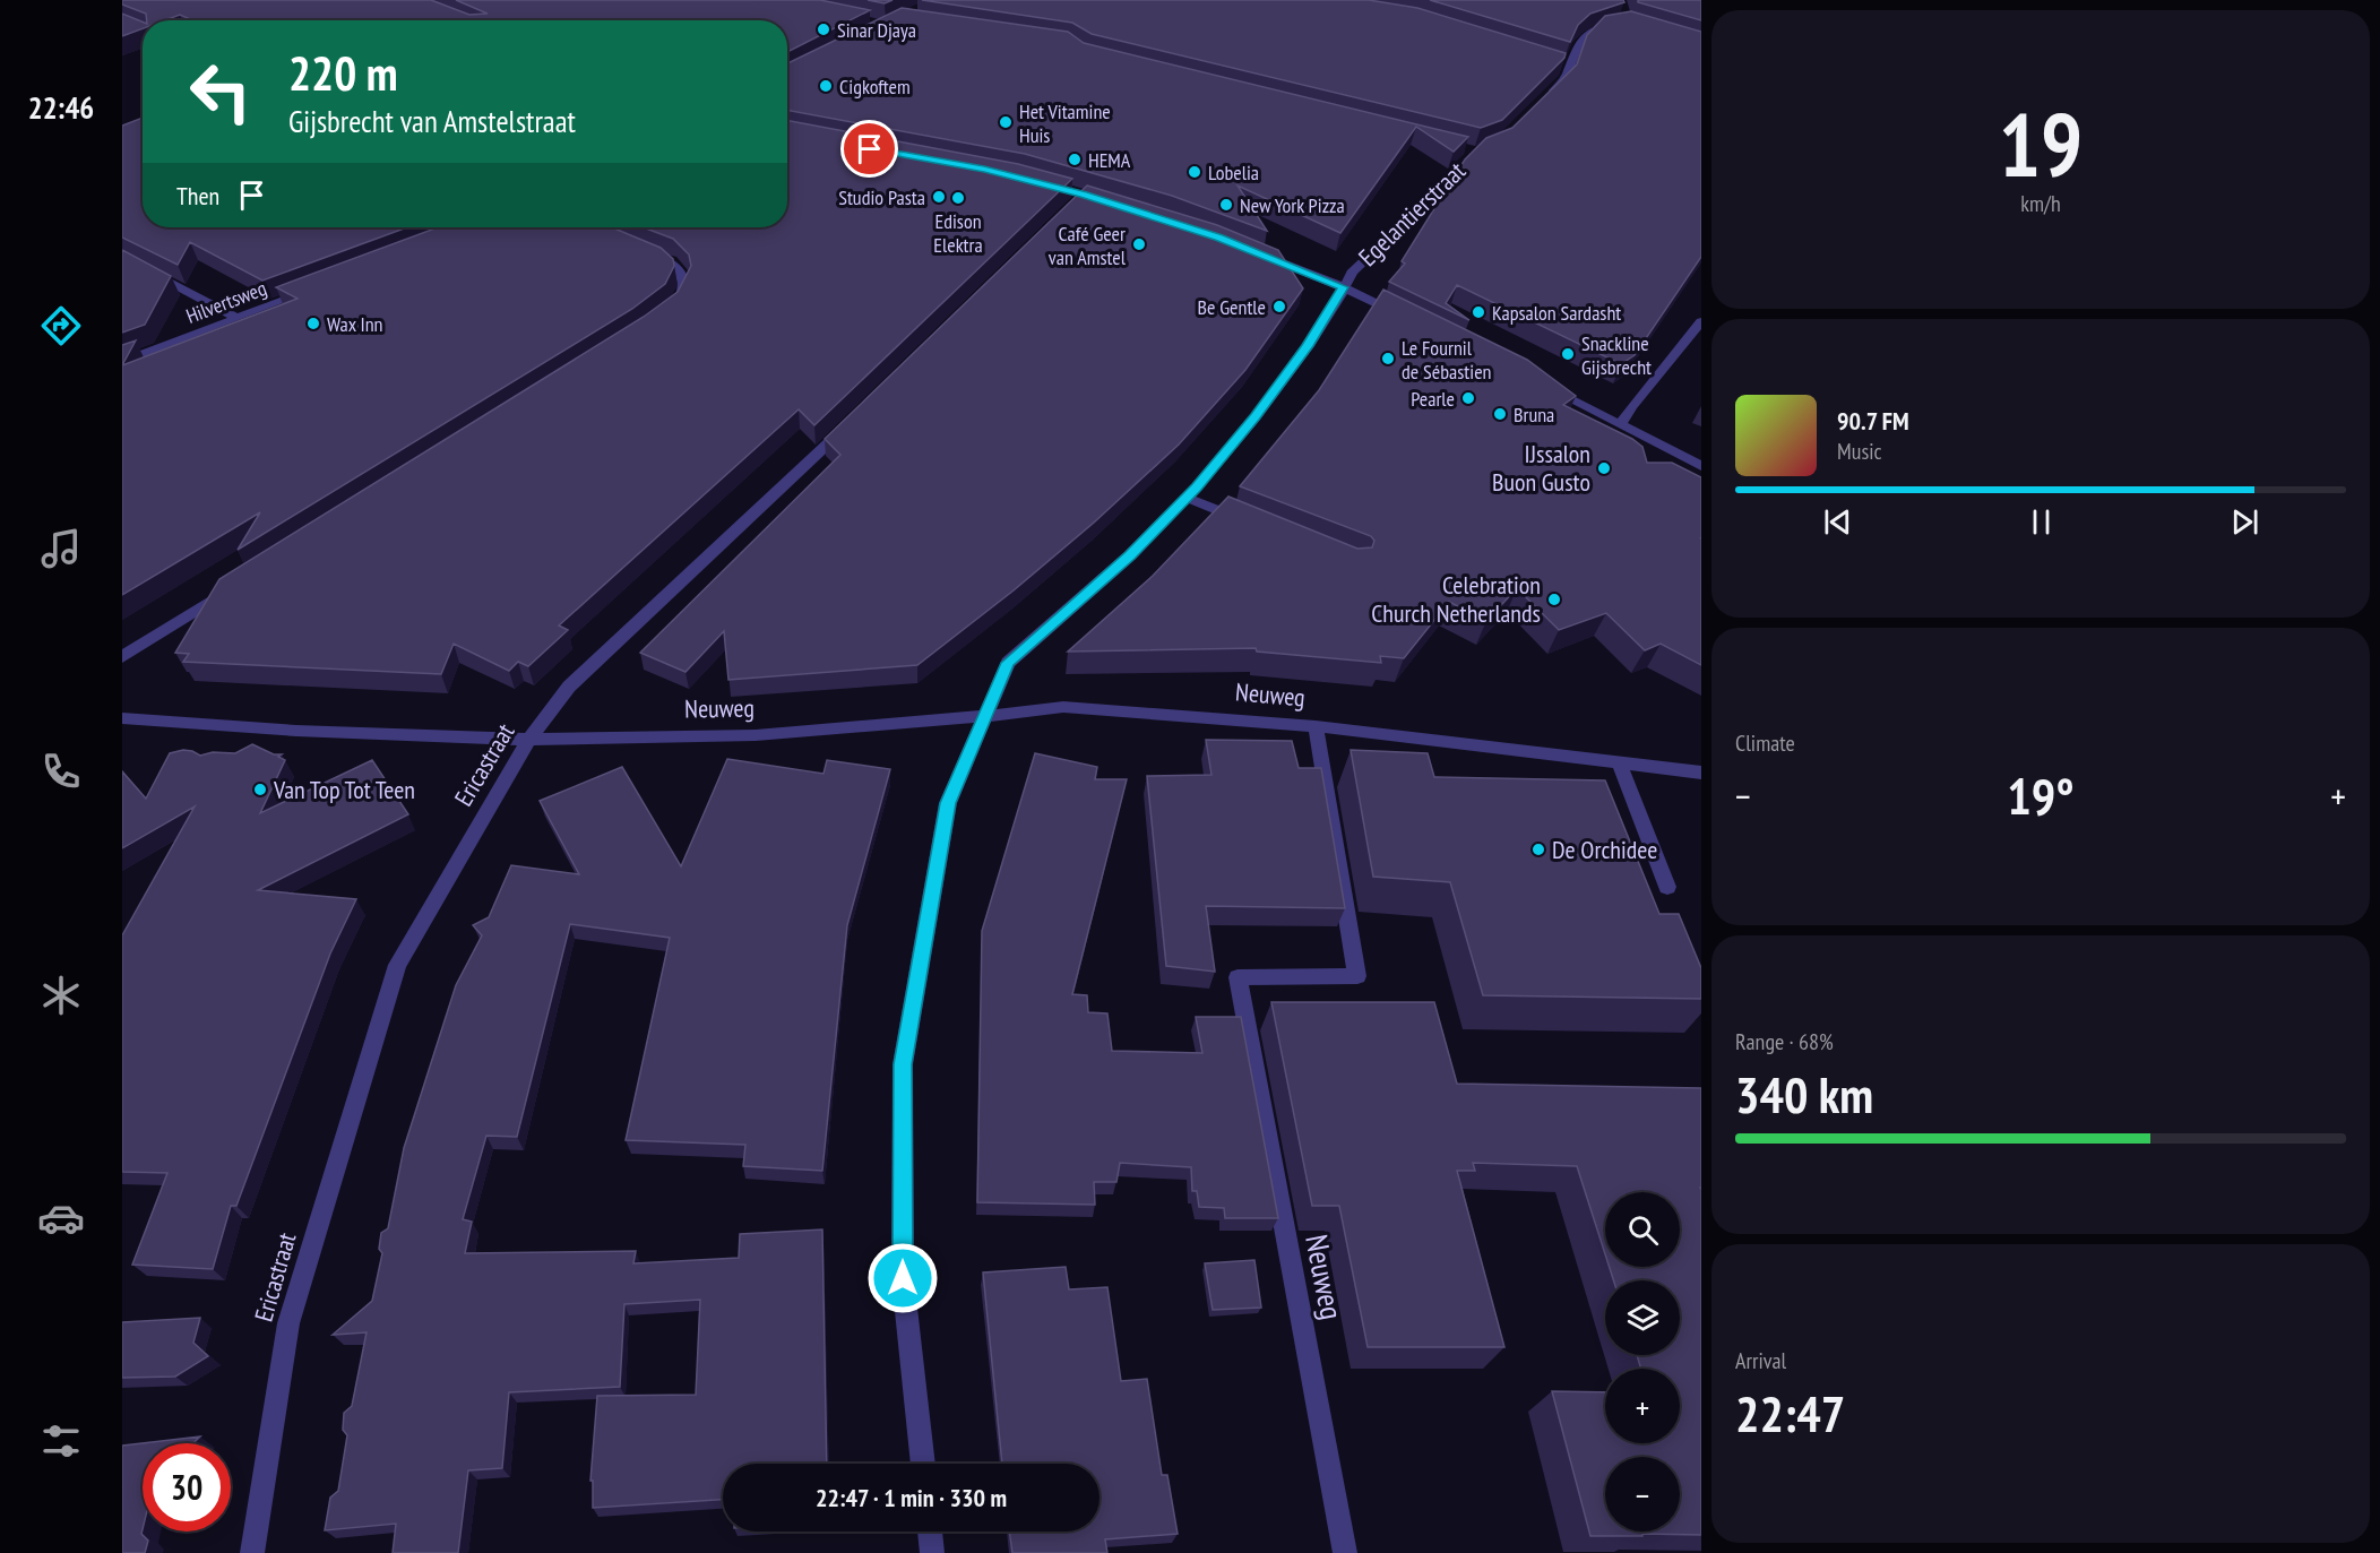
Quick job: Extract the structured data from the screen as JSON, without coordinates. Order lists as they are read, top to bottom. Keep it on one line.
{"streets":{"street":["Egelantierstraat","Hilvertsweg","Neuweg","Ericastraat"]},"crossings":[["Egelantierstraat","Neuweg"],["Neuweg","Ericastraat"]],"places":["Sinar Djaya","Cigkoftem","Het Vitamine Huis","HEMA","Lobelia","Studio Pasta","Edison Elektra","New York Pizza","Café Geer van Amstel","Be Gentle","Kapsalon Sardasht","Wax Inn","Snackline Gijsbrecht","Le Fournil de Sébastien","Pearle","Bruna","IJssalon Buon Gusto","Celebration Church Netherlands","Van Top Tot Teen","De Orchidee"],"page":{"tabs":"22:46","tile":[["19","km/h"],"Climate",["Range · 68%","340 km"],["Arrival","22:47"]],"turn":["220 m","Gijsbrecht van Amstelstraat"],"then":"Then","song":["90.7 FM","Music"],"heat":["−","19°","+"],"map_buttons":["+","−"],"limit":"30","trip":"22:47 · 1 min · 330 m"}}
